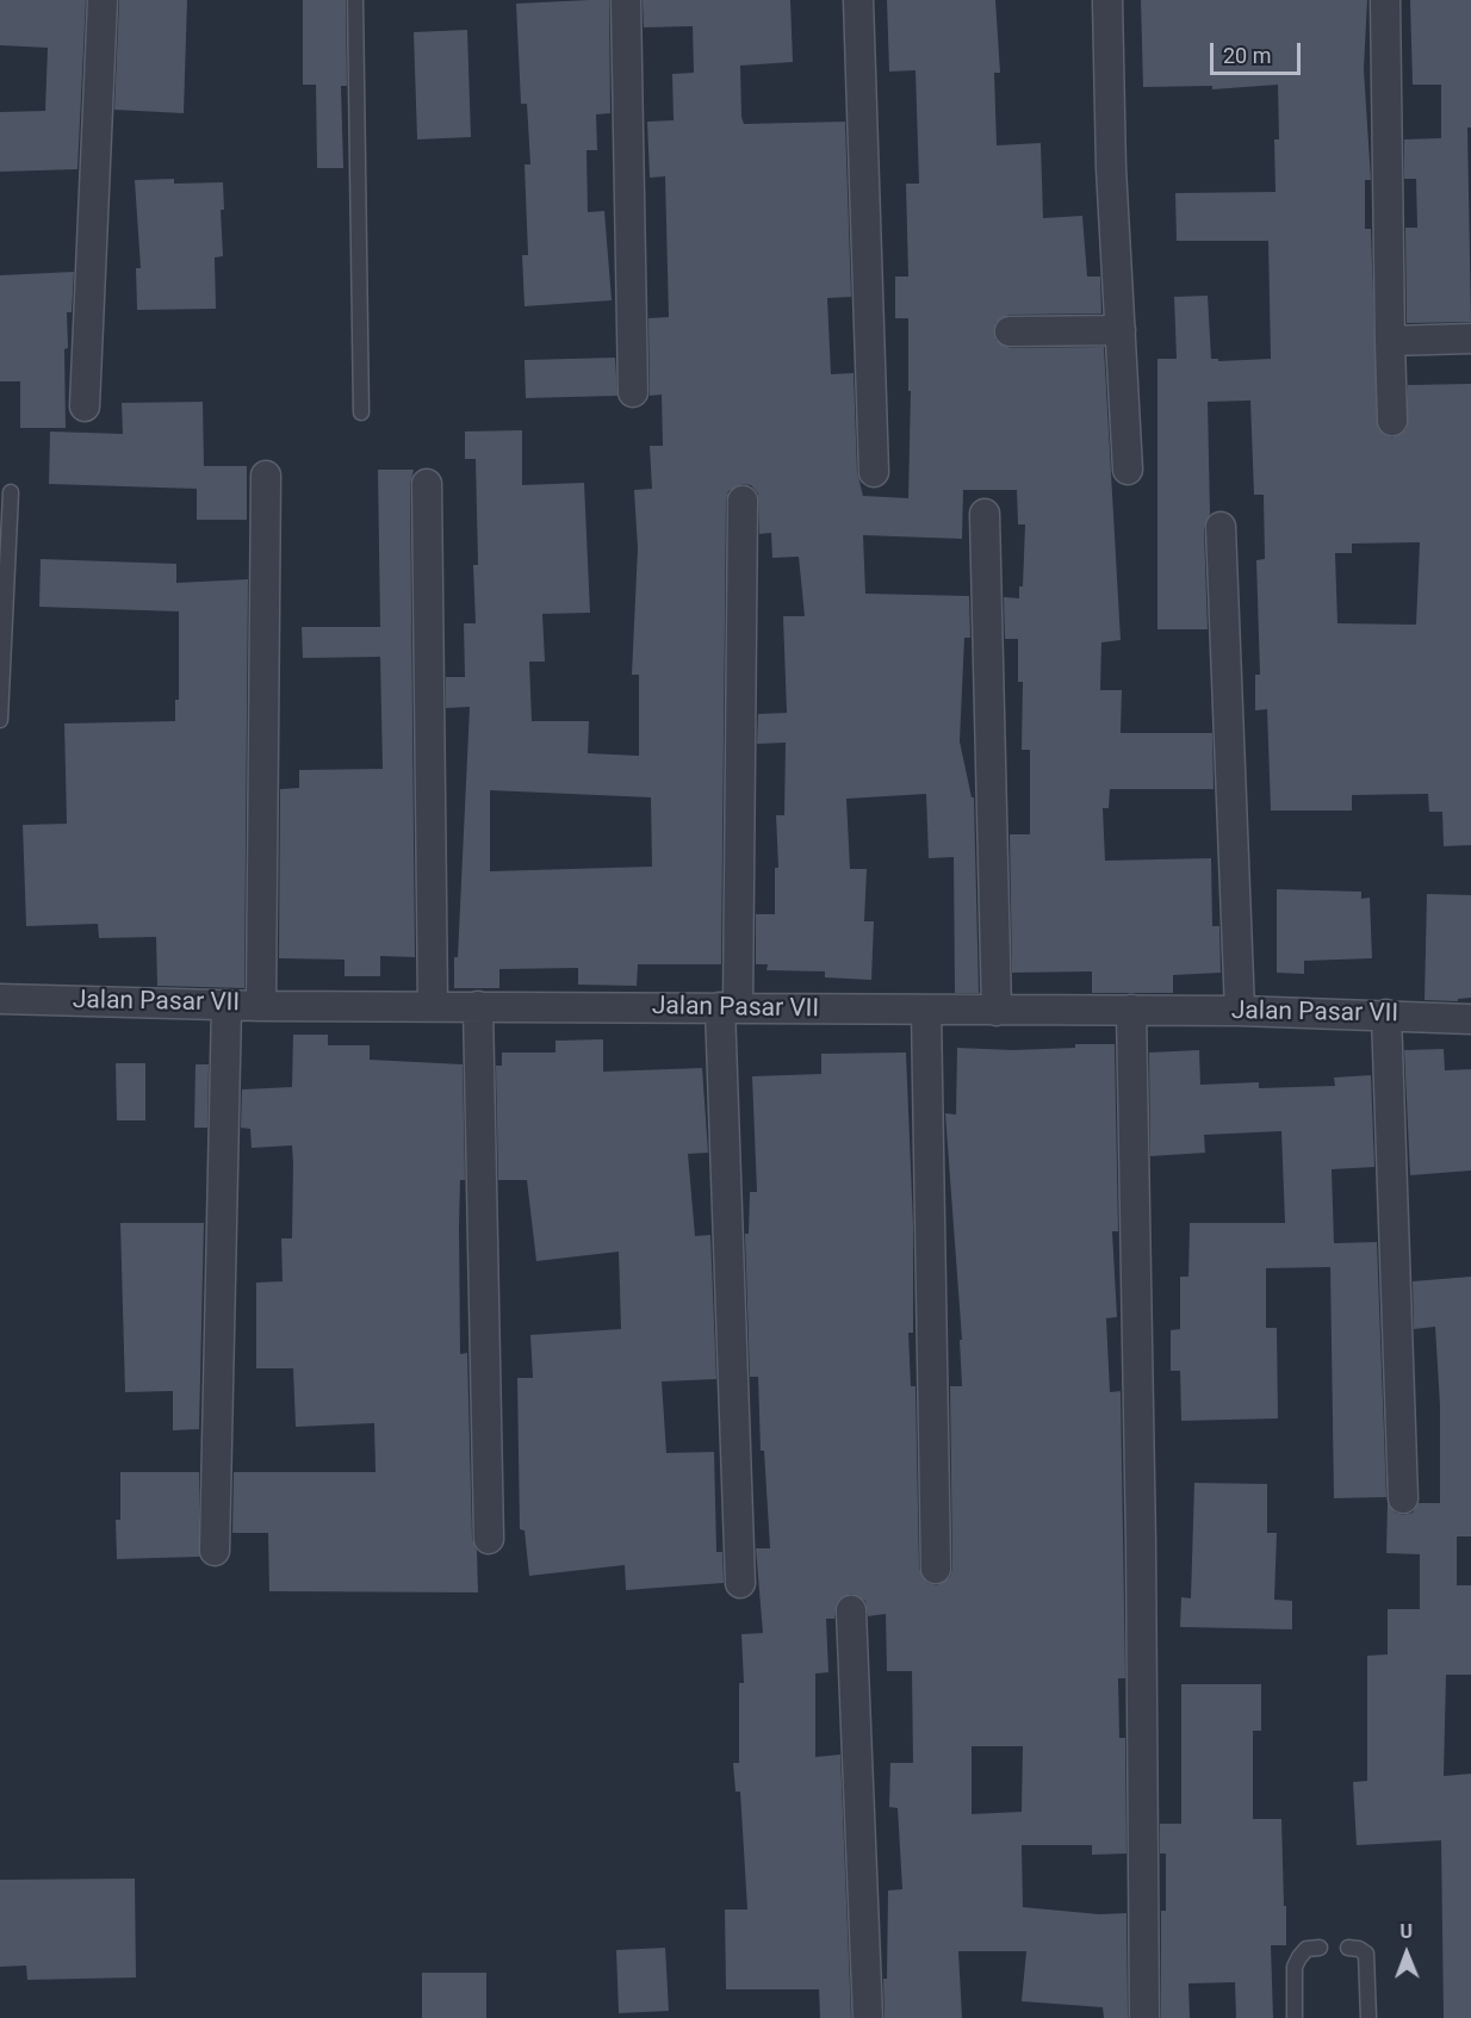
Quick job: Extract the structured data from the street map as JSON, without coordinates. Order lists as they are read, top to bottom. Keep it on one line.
{"streets":{"street":["Jalan Pasar VII"]},"scale_bar":"20 m","north":"top"}
